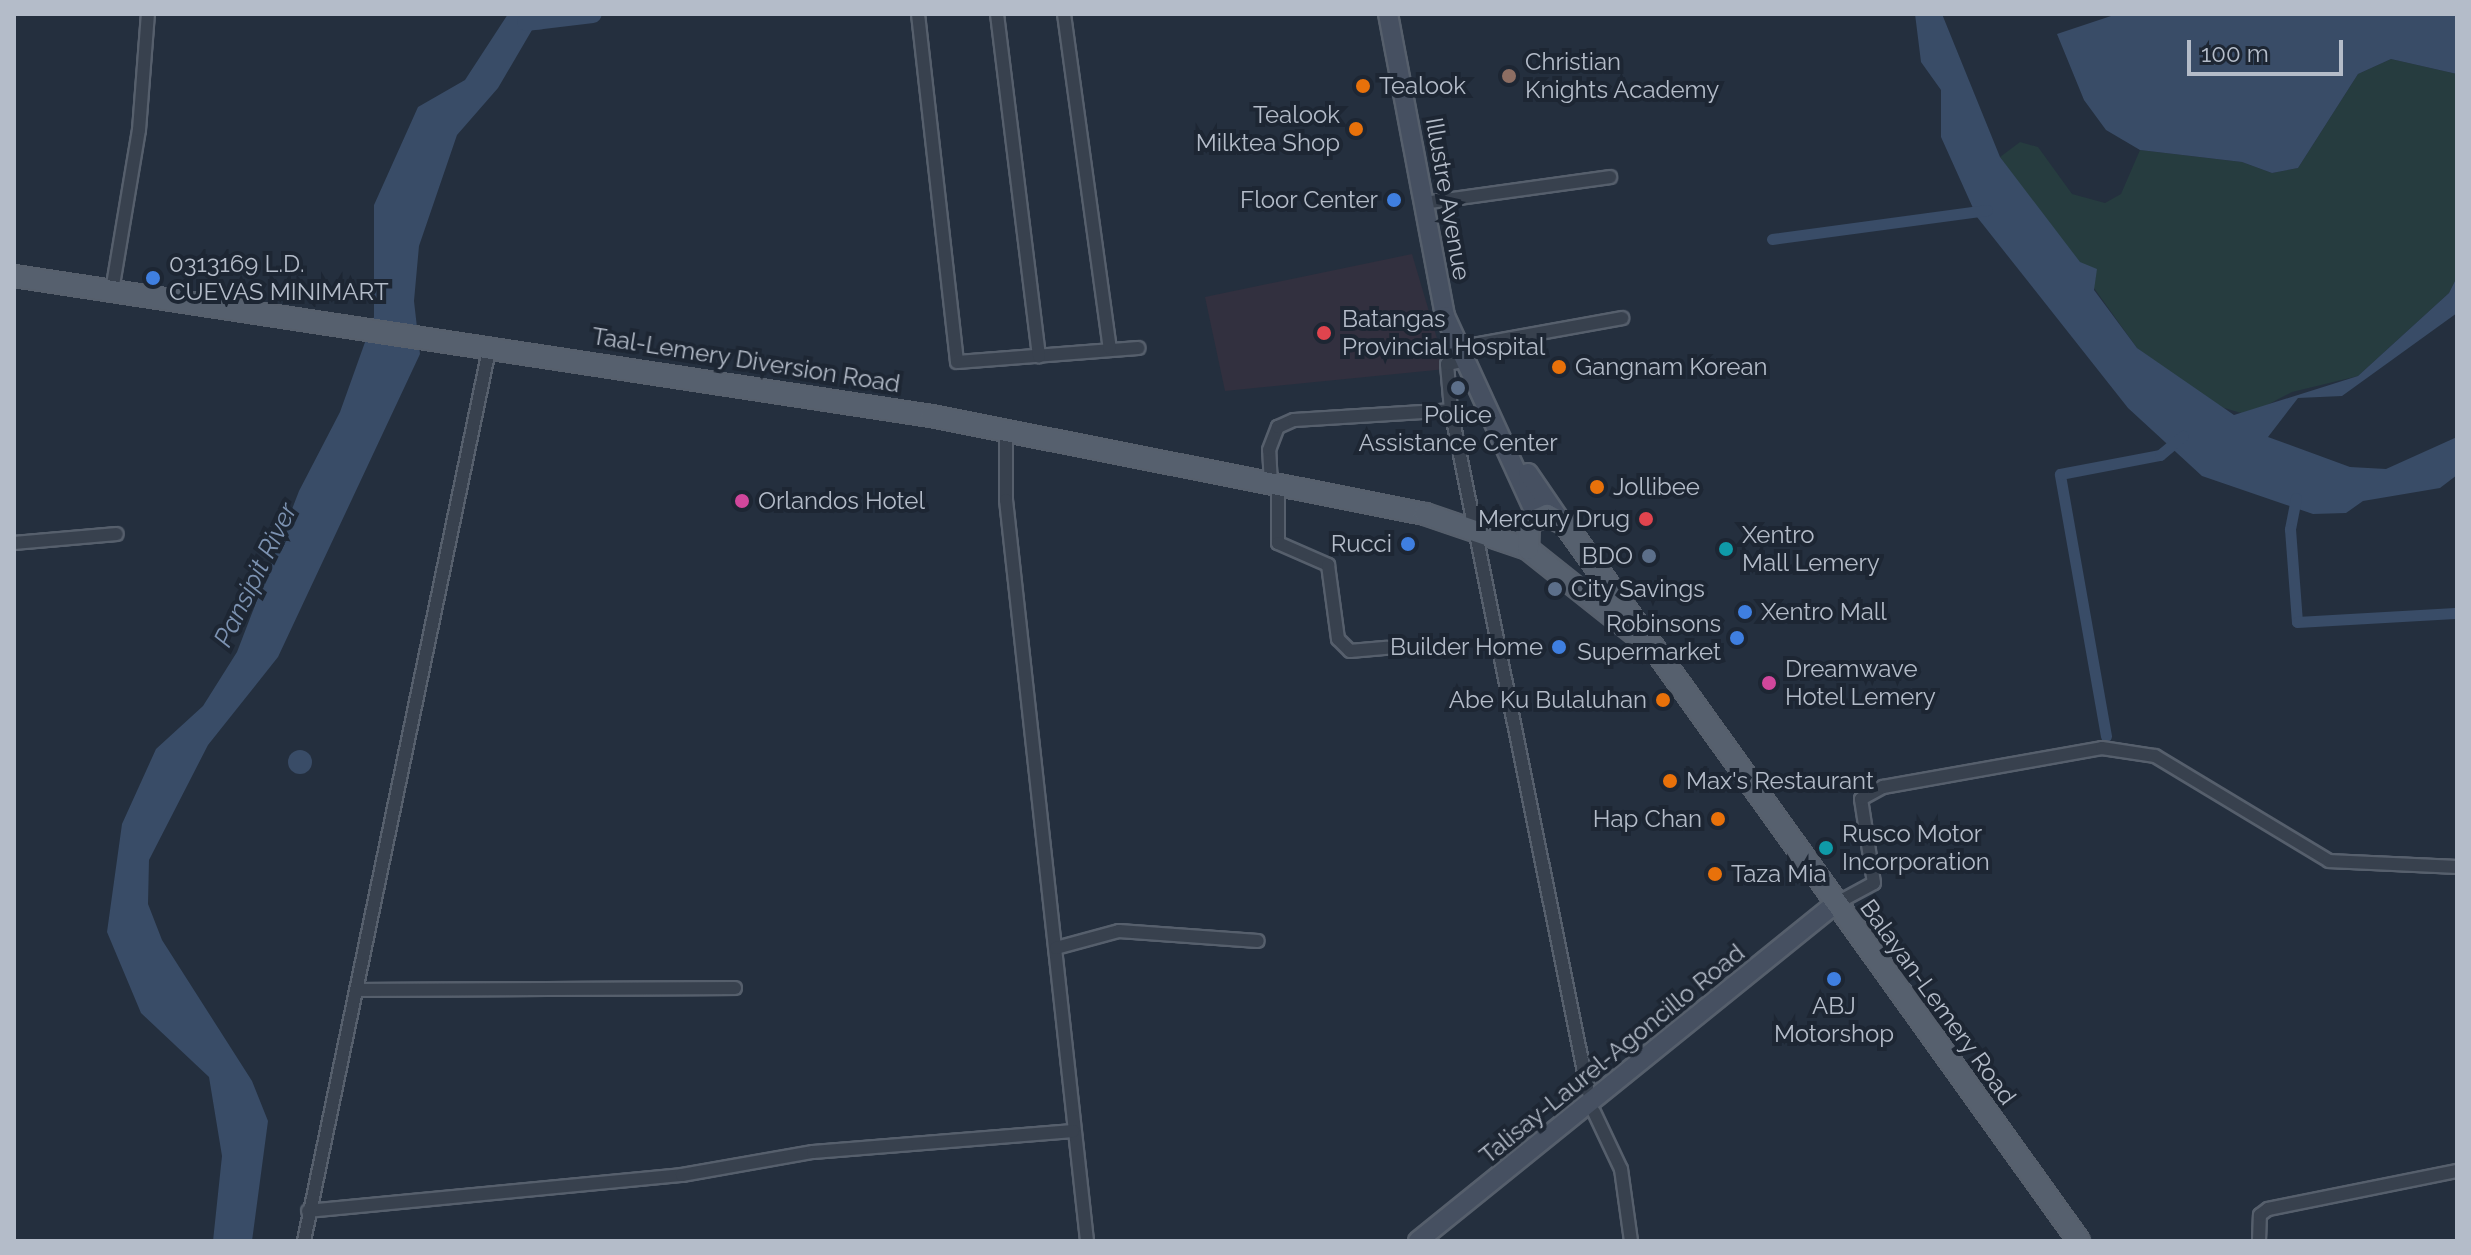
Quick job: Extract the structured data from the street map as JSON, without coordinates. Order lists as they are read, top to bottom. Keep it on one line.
{"streets":{"main road":["Illustre Avenue","Taal-Lemery Diversion Road","Balayan-Lemery Road","Talisay-Laurel-Agoncillo Road"]},"crossings":[["Illustre Avenue","Taal-Lemery Diversion Road"],["Illustre Avenue","Balayan-Lemery Road"],["Taal-Lemery Diversion Road","Balayan-Lemery Road"],["Balayan-Lemery Road","Talisay-Laurel-Agoncillo Road"]],"water":["Pansipit River"],"places":["Christian Knights Academy","Tealook","Tealook Milktea Shop","Floor Center","0313169 L.D. CUEVAS MINIMART","Batangas Provincial Hospital","Gangnam Korean","Police Assistance Center","Jollibee","Orlandos Hotel","Mercury Drug","Rucci","Xentro Mall Lemery","BDO","City Savings","Xentro Mall","Robinsons Supermarket","Builder Home","Dreamwave Hotel Lemery","Abe Ku Bulaluhan","Max's Restaurant","Hap Chan","Rusco Motor Incorporation","Taza Mia","ABJ Motorshop"],"scale_bar":"100 m"}
